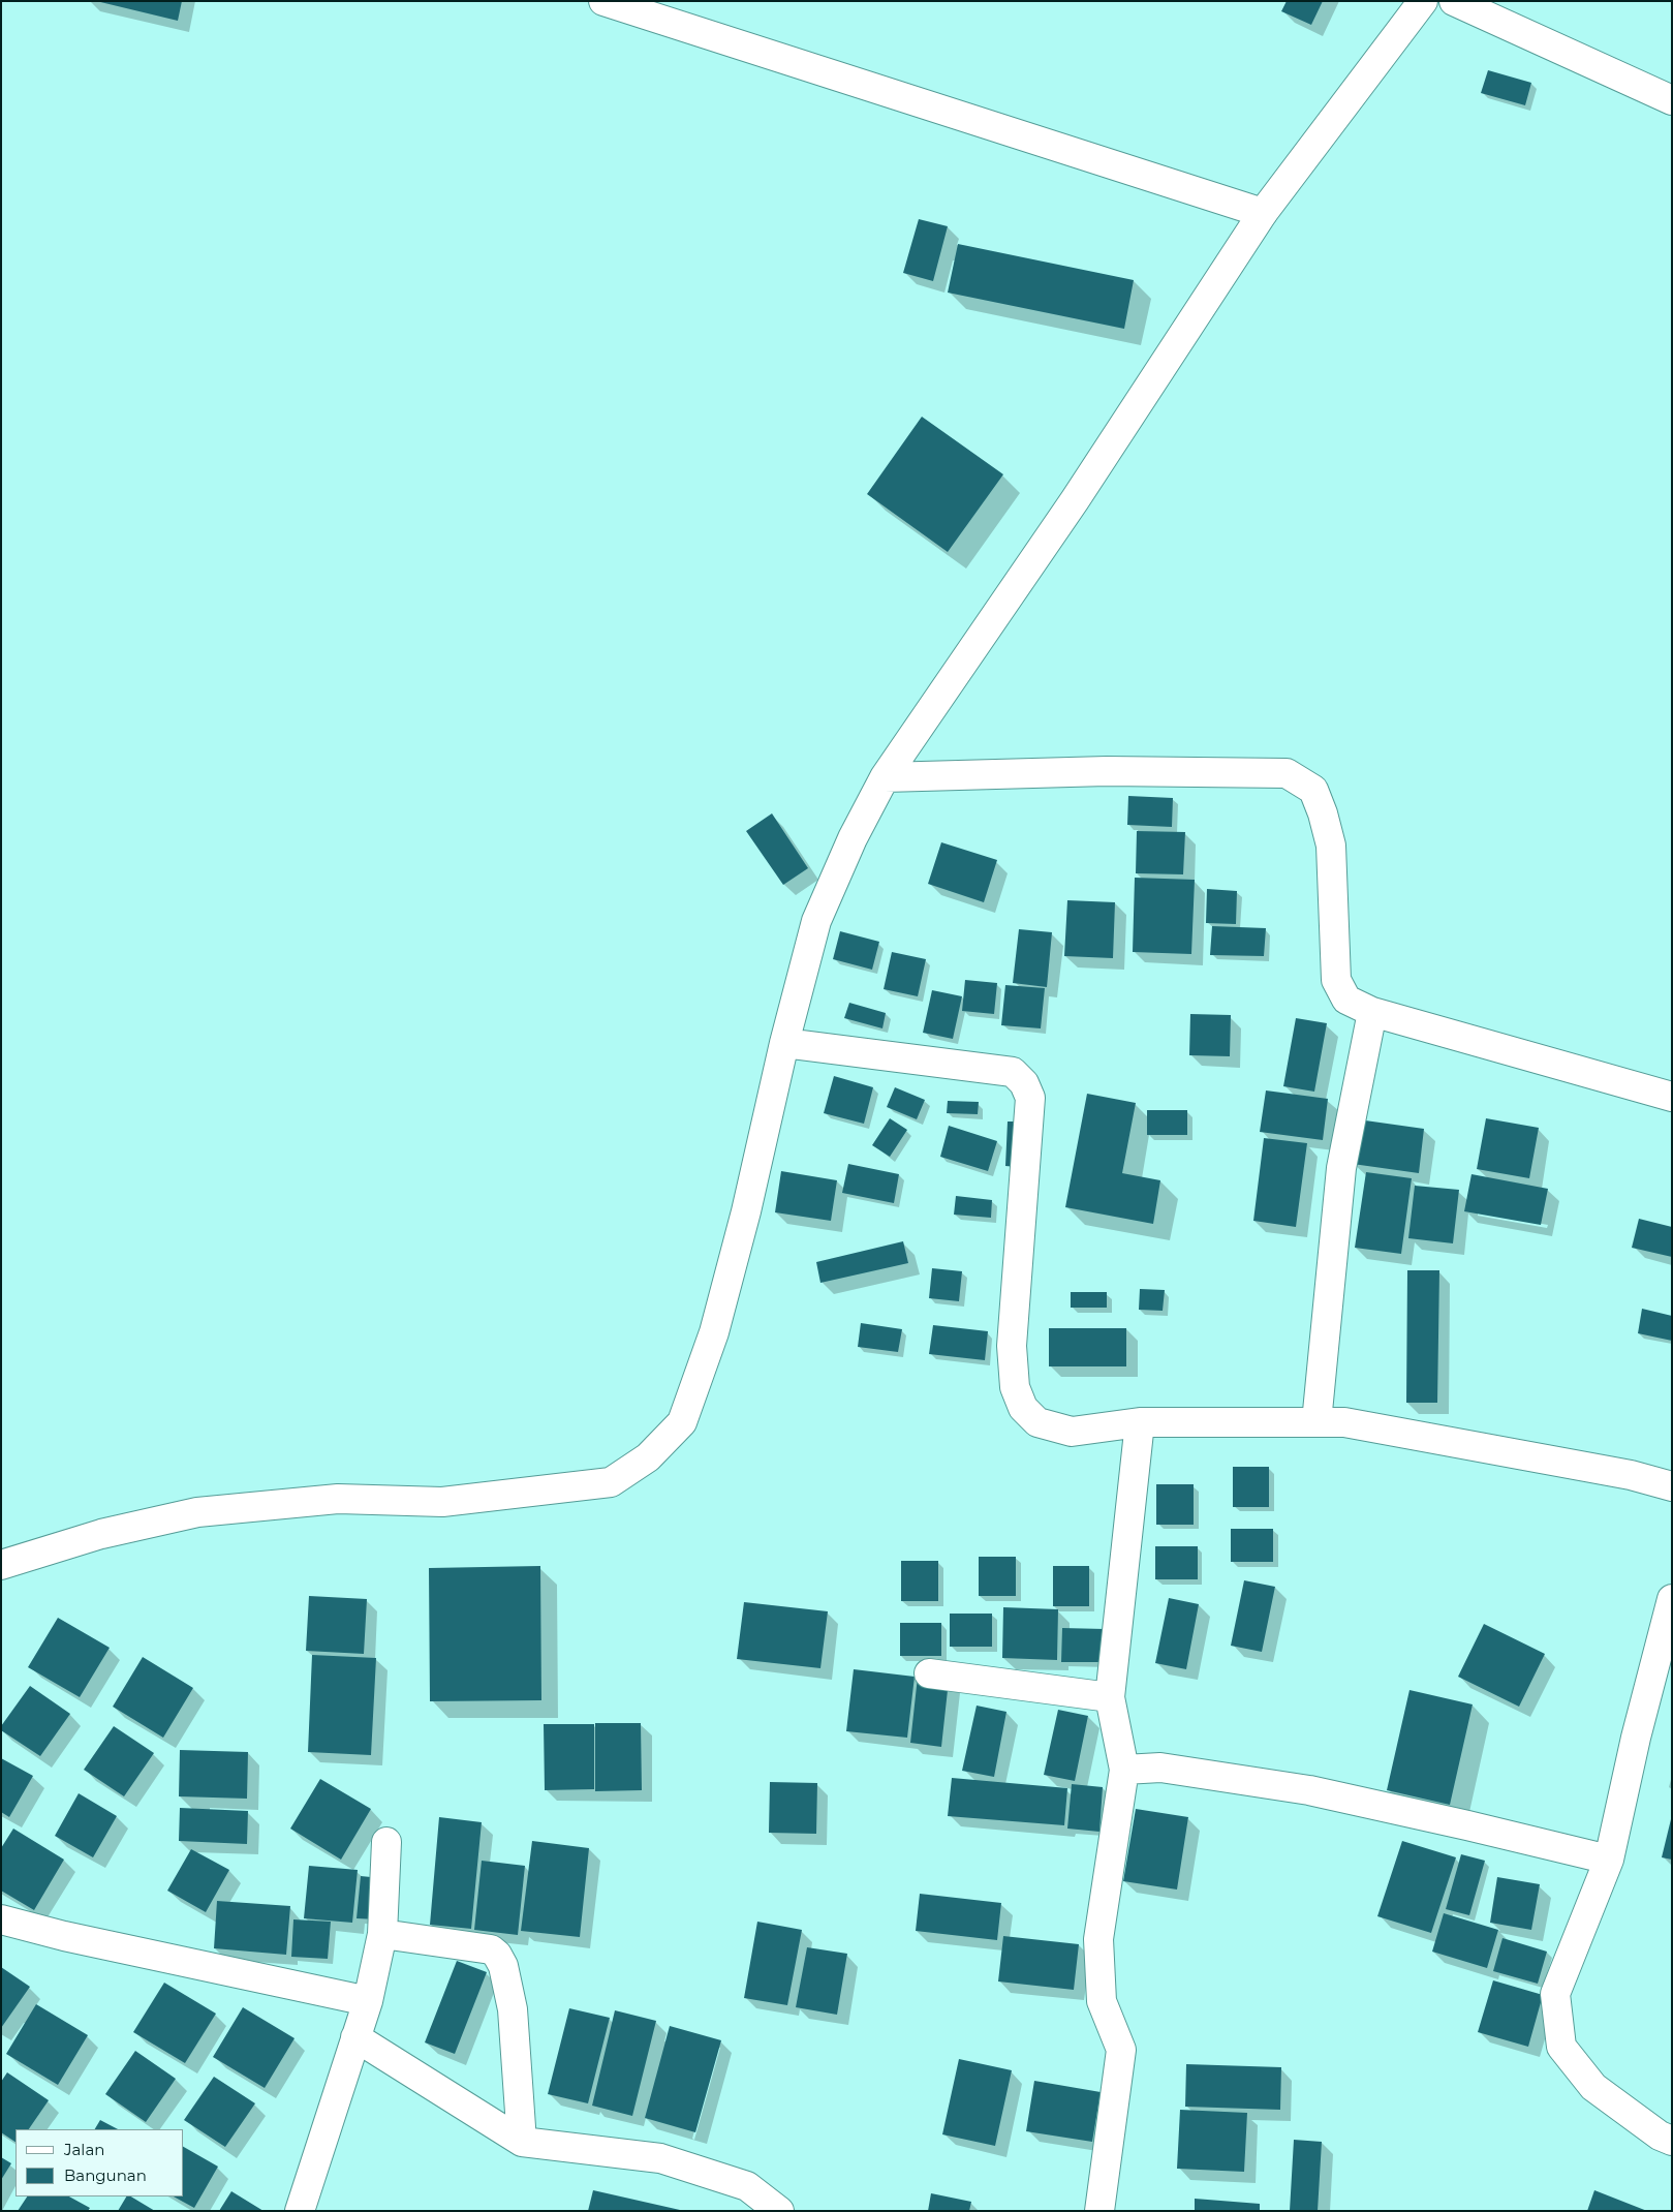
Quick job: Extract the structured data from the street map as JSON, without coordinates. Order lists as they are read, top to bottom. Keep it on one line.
{"legend":["Jalan","Bangunan"]}
